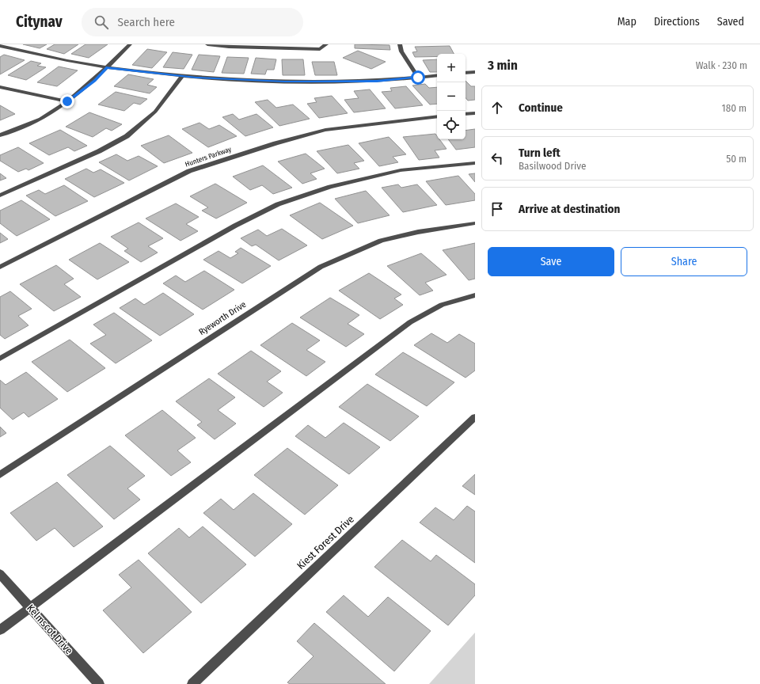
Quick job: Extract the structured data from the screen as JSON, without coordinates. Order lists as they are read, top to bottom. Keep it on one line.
{"streets":{"street":["Hunters Parkway","Ryeworth Drive","Kiest Forest Drive","Kelmscot Drive"]},"page":{"header":"Citynav","search":"Search here","nav":["Map","Directions","Saved"],"heading":["3 min","Walk · 230 m"],"map_buttons":["+","−"],"list":[["Continue","180 m"],["Turn left","Basilwood Drive","50 m"],"Arrive at destination"],"buttons":["Save","Share"]}}
